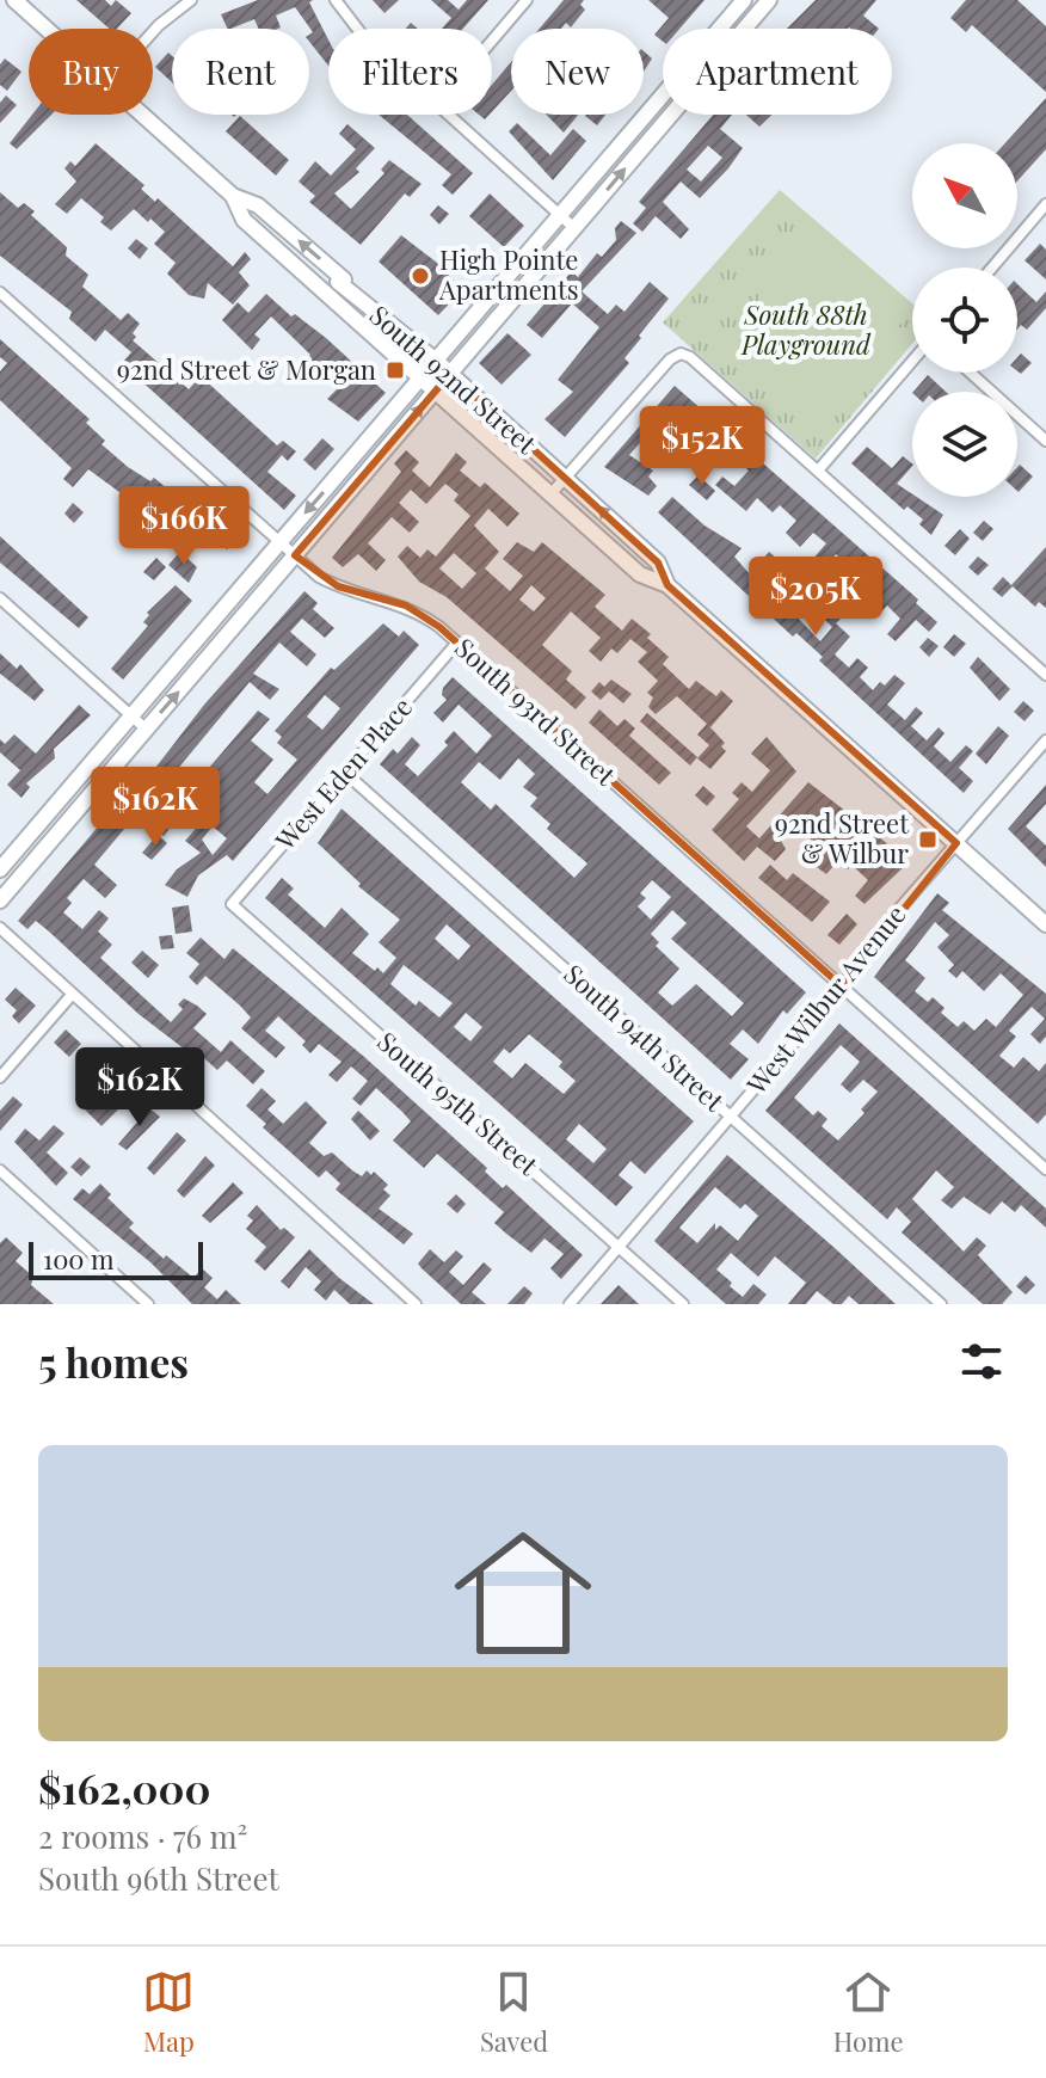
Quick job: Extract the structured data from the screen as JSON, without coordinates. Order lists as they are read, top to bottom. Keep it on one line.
{"streets":{"street":["South 92nd Street","South 93rd Street","West Eden Place","West Wilbur Avenue","South 94th Street","South 95th Street"]},"crossings":[["South 92nd Street","West Wilbur Avenue"],["South 93rd Street","West Eden Place"],["South 93rd Street","West Wilbur Avenue"],["West Eden Place","South 94th Street"],["West Eden Place","South 95th Street"],["West Wilbur Avenue","South 94th Street"],["West Wilbur Avenue","South 95th Street"]],"parks":["South 88th Playground"],"places":{"other":["High Pointe Apartments"],"transit":["92nd Street & Morgan","92nd Street & Wilbur"]},"scale_bar":"100 m","north":"top left","page":{"chip":["Buy","Rent","Filters","New","Apartment"],"price":["$152K","$166K","$205K","$162K","$162K"],"scale":"100 m","heading":"5 homes","list":[{"name":"$162,000","note":"2 rooms · 76 m² · South 96th Street"}],"tabs":["Map","Saved","Home"]}}
